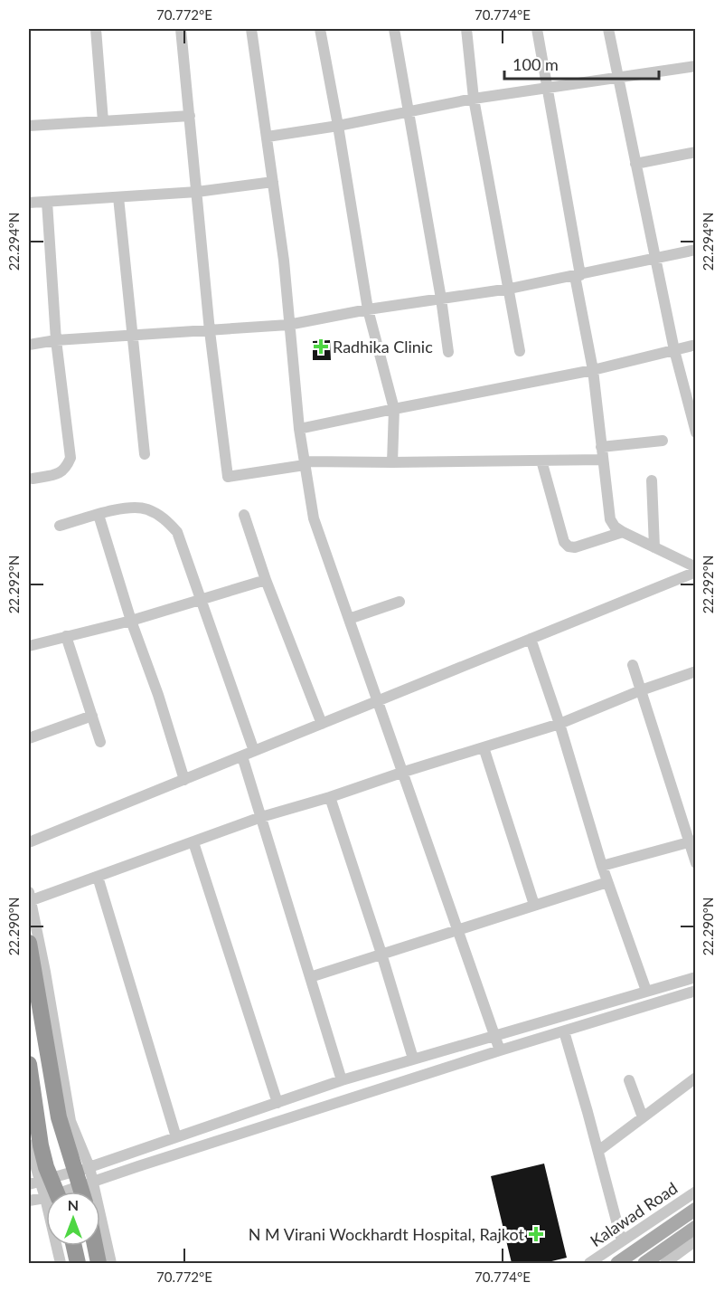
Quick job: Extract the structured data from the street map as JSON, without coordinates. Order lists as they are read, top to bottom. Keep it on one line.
{"streets":{"street":["Kalawad Road"]},"places":{"health":["Radhika Clinic","N M Virani Wockhardt Hospital, Rajkot"]},"scale_bar":"100 m","north":"top","coordinates":["70.772°E","70.774°E","22.294°N","22.292°N","22.290°N"]}
